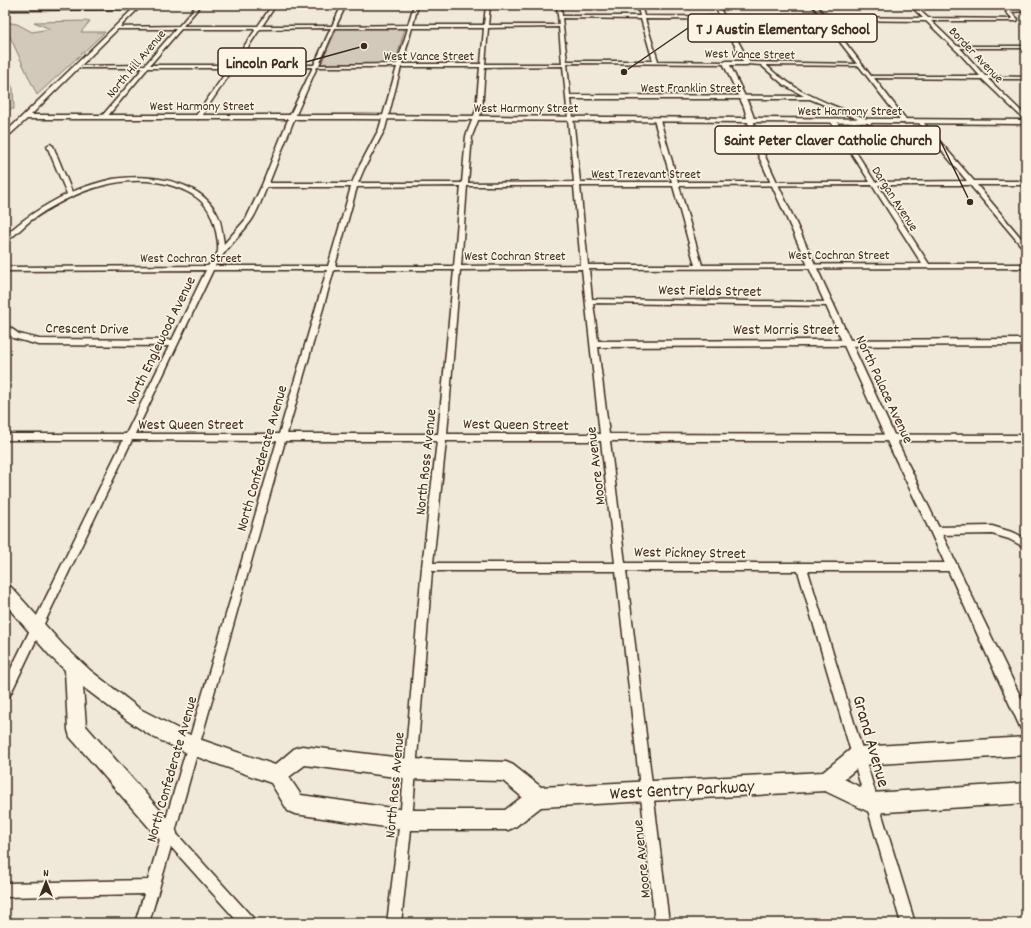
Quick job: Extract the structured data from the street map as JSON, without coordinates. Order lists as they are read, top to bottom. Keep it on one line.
{"streets":{"main road":["West Gentry Parkway"],"street":["West Vance Street","Border Avenue","North Hill Avenue","West Franklin Street","West Harmony Street","West Trezevant Street","Dargan Avenue","West Cochran Street","West Fields Street","Crescent Drive","West Morris Street","North Englewood Avenue","North Palace Avenue","West Queen Street","North Confederate Avenue","North Ross Avenue","Moore Avenue","West Pickney Street","Grand Avenue"]},"crossings":[["West Vance Street","North Hill Avenue"],["West Vance Street","North Englewood Avenue"],["West Vance Street","North Palace Avenue"],["West Vance Street","North Confederate Avenue"],["West Vance Street","North Ross Avenue"],["West Vance Street","Moore Avenue"],["North Hill Avenue","West Harmony Street"],["West Franklin Street","North Palace Avenue"],["West Franklin Street","Moore Avenue"],["West Harmony Street","Dargan Avenue"],["West Harmony Street","North Englewood Avenue"],["West Harmony Street","North Palace Avenue"],["West Harmony Street","North Confederate Avenue"],["West Harmony Street","North Ross Avenue"],["West Harmony Street","Moore Avenue"],["West Trezevant Street","Dargan Avenue"],["West Trezevant Street","North Englewood Avenue"],["West Trezevant Street","North Palace Avenue"],["West Trezevant Street","North Confederate Avenue"],["West Trezevant Street","North Ross Avenue"],["West Trezevant Street","Moore Avenue"],["Dargan Avenue","West Cochran Street"],["West Cochran Street","North Englewood Avenue"],["West Cochran Street","North Palace Avenue"],["West Cochran Street","North Confederate Avenue"],["West Cochran Street","North Ross Avenue"],["West Cochran Street","Moore Avenue"],["West Fields Street","North Palace Avenue"],["West Fields Street","Moore Avenue"],["Crescent Drive","North Englewood Avenue"],["West Morris Street","North Palace Avenue"],["West Morris Street","Moore Avenue"],["North Englewood Avenue","West Queen Street"],["North Palace Avenue","West Queen Street"],["North Palace Avenue","West Pickney Street"],["West Queen Street","North Confederate Avenue"],["West Queen Street","North Ross Avenue"],["West Queen Street","Moore Avenue"],["North Ross Avenue","West Pickney Street"],["Moore Avenue","West Pickney Street"],["Moore Avenue","West Gentry Parkway"],["West Pickney Street","Grand Avenue"],["Grand Avenue","West Gentry Parkway"]],"places":["Lincoln Park","T J Austin Elementary School","Saint Peter Claver Catholic Church"],"north":"top"}
